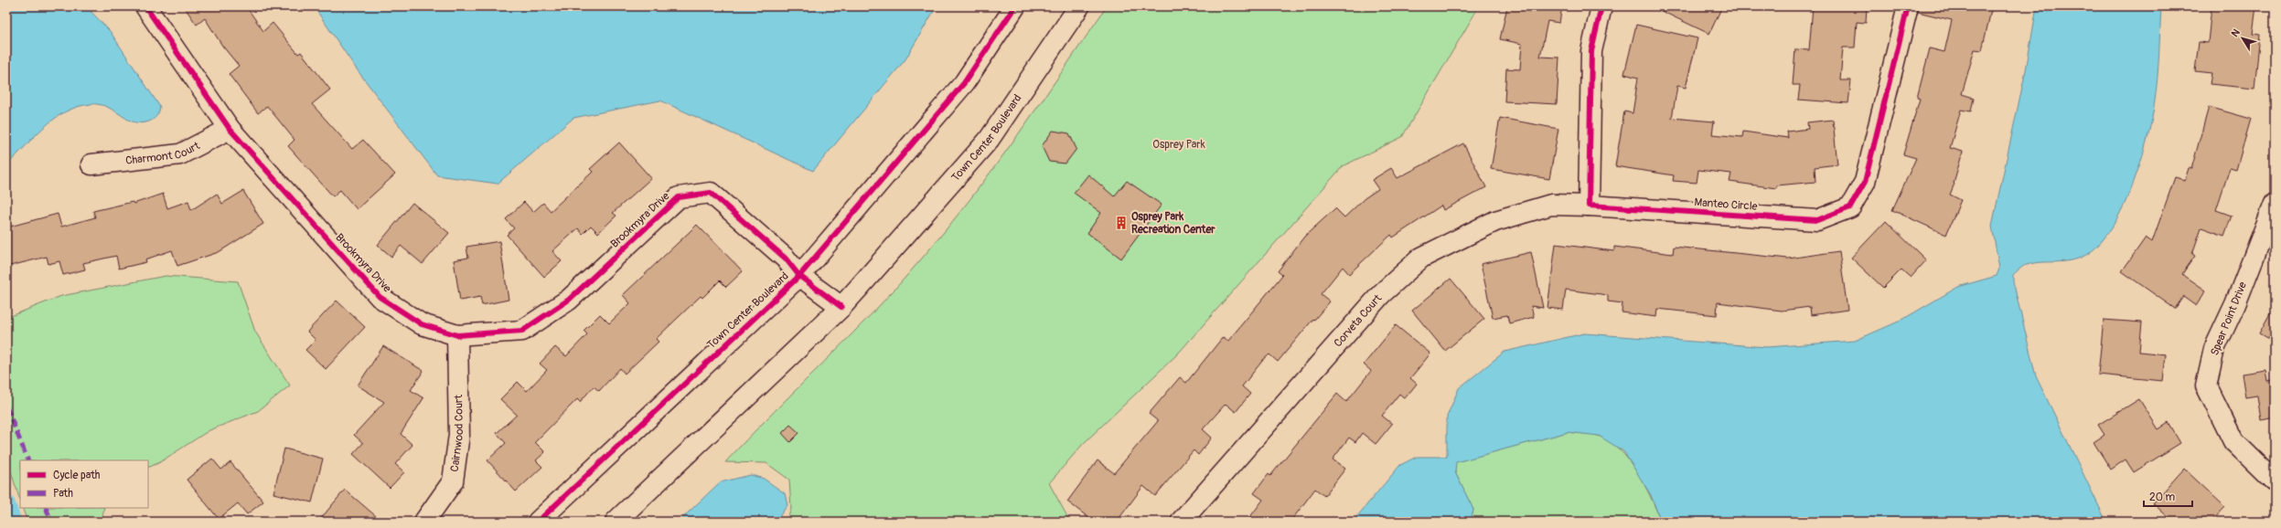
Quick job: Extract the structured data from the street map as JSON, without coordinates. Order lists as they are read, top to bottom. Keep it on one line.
{"streets":{"street":["Town Center Boulevard","Charmont Court","Manteo Circle","Brookmyra Drive","Spear Point Drive","Corveta Court","Cairnwood Court"]},"crossings":[["Town Center Boulevard","Brookmyra Drive"],["Charmont Court","Brookmyra Drive"],["Manteo Circle","Corveta Court"],["Brookmyra Drive","Cairnwood Court"]],"parks":["Osprey Park"],"places":{"building":["Osprey Park Recreation Center"]},"legend":["Cycle path","Path"],"scale_bar":"20 m","north":"top left"}
